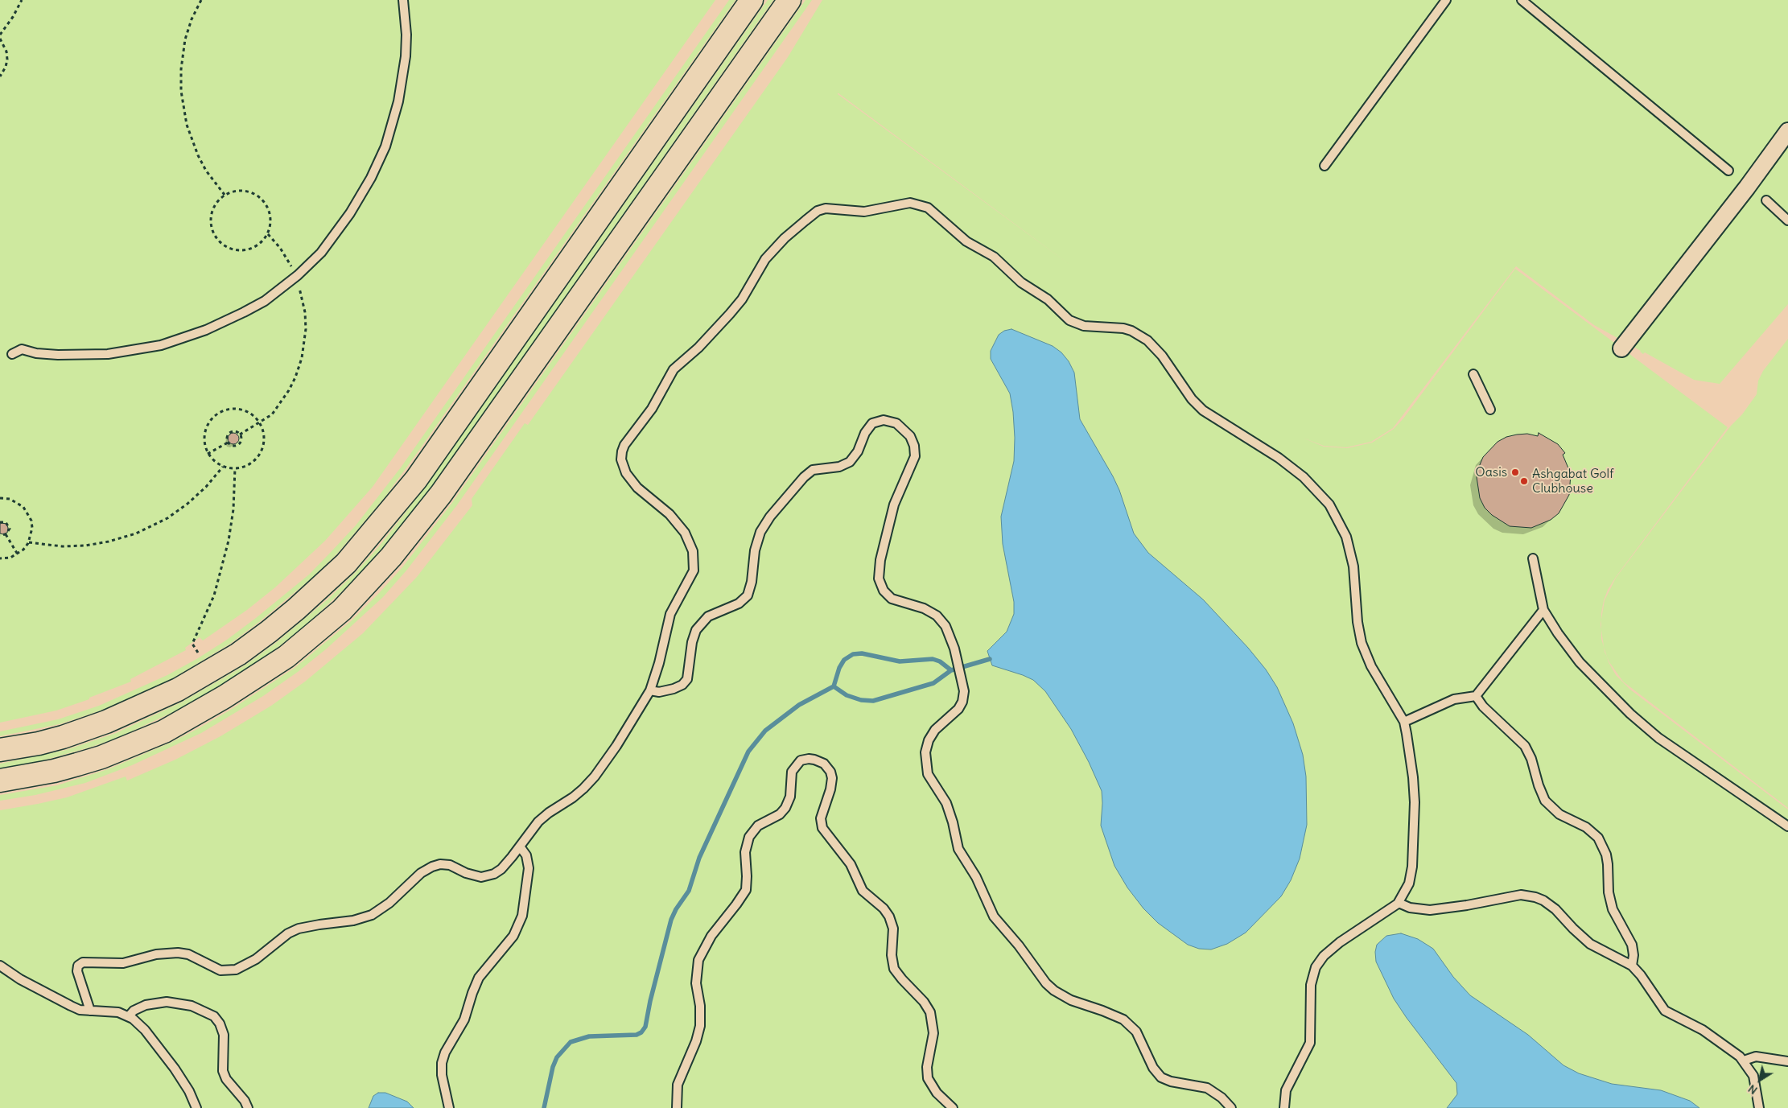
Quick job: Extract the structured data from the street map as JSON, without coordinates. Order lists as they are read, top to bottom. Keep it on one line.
{"places":["Oasis","Ashgabat Golf Clubhouse"],"north":"bottom left"}
